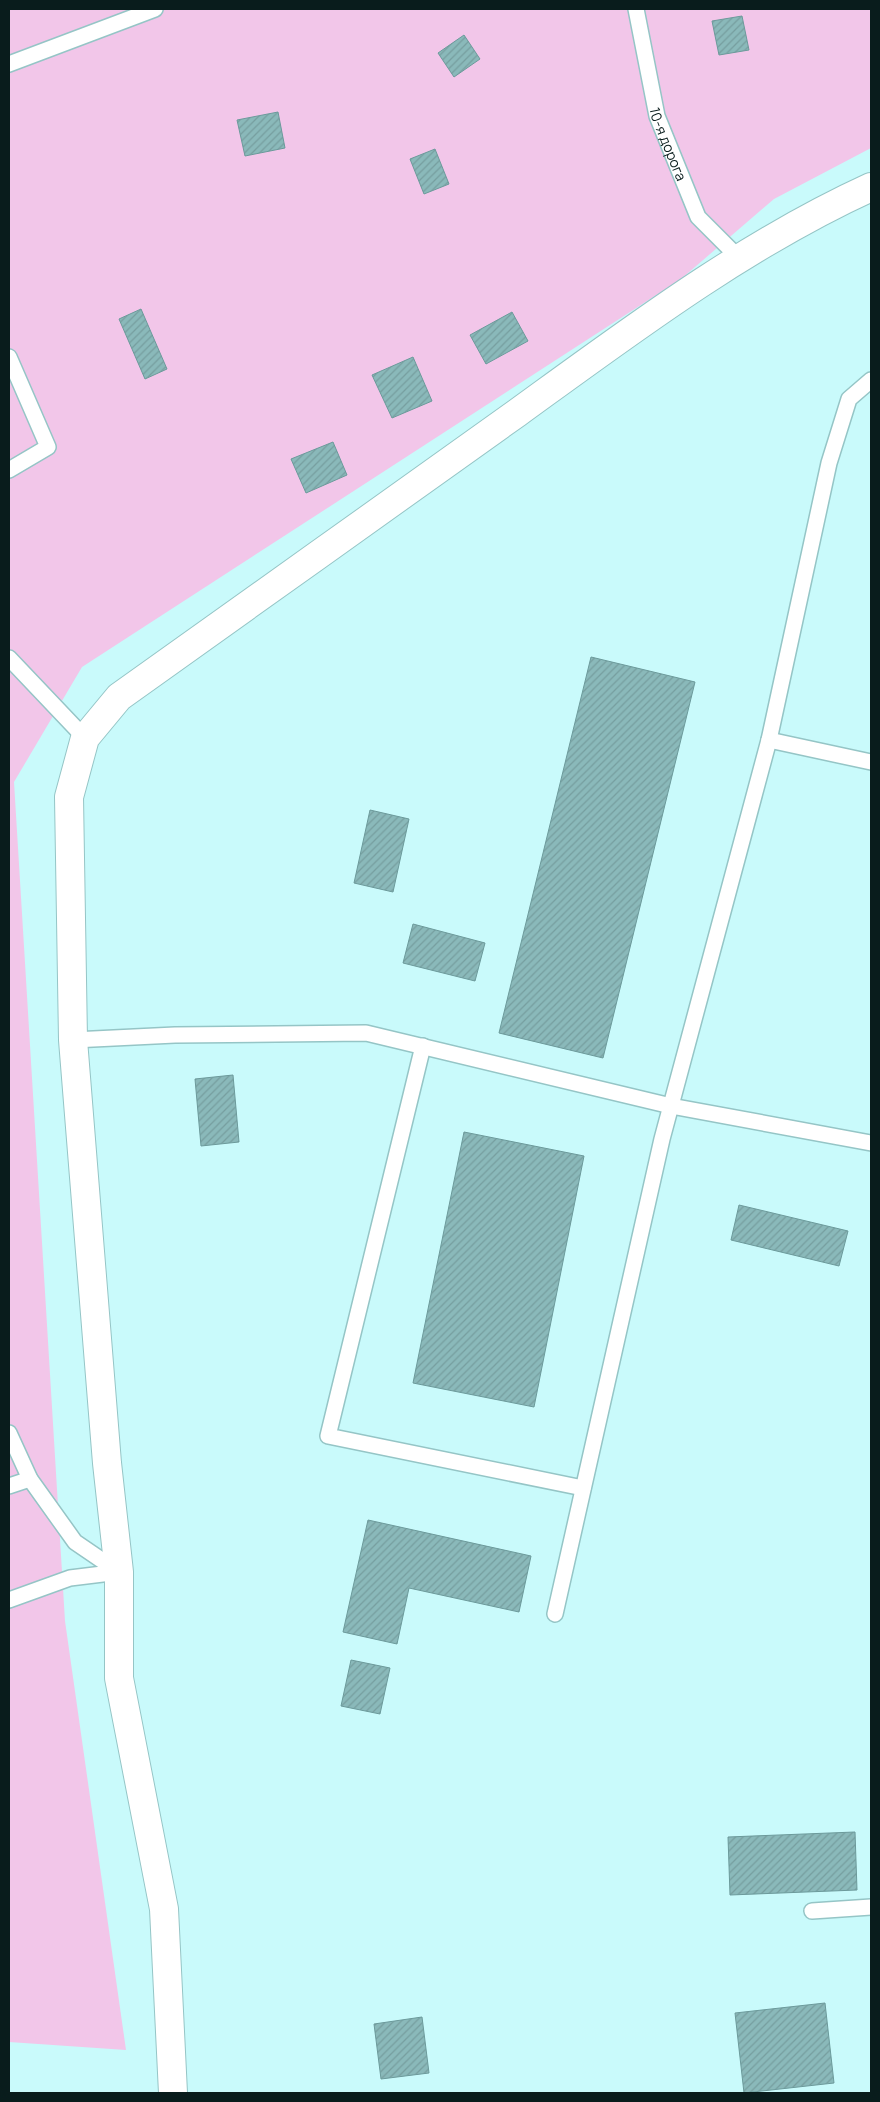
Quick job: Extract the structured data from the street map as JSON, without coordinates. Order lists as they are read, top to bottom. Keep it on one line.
{"streets":{"lane":["10-я дорога"]}}
